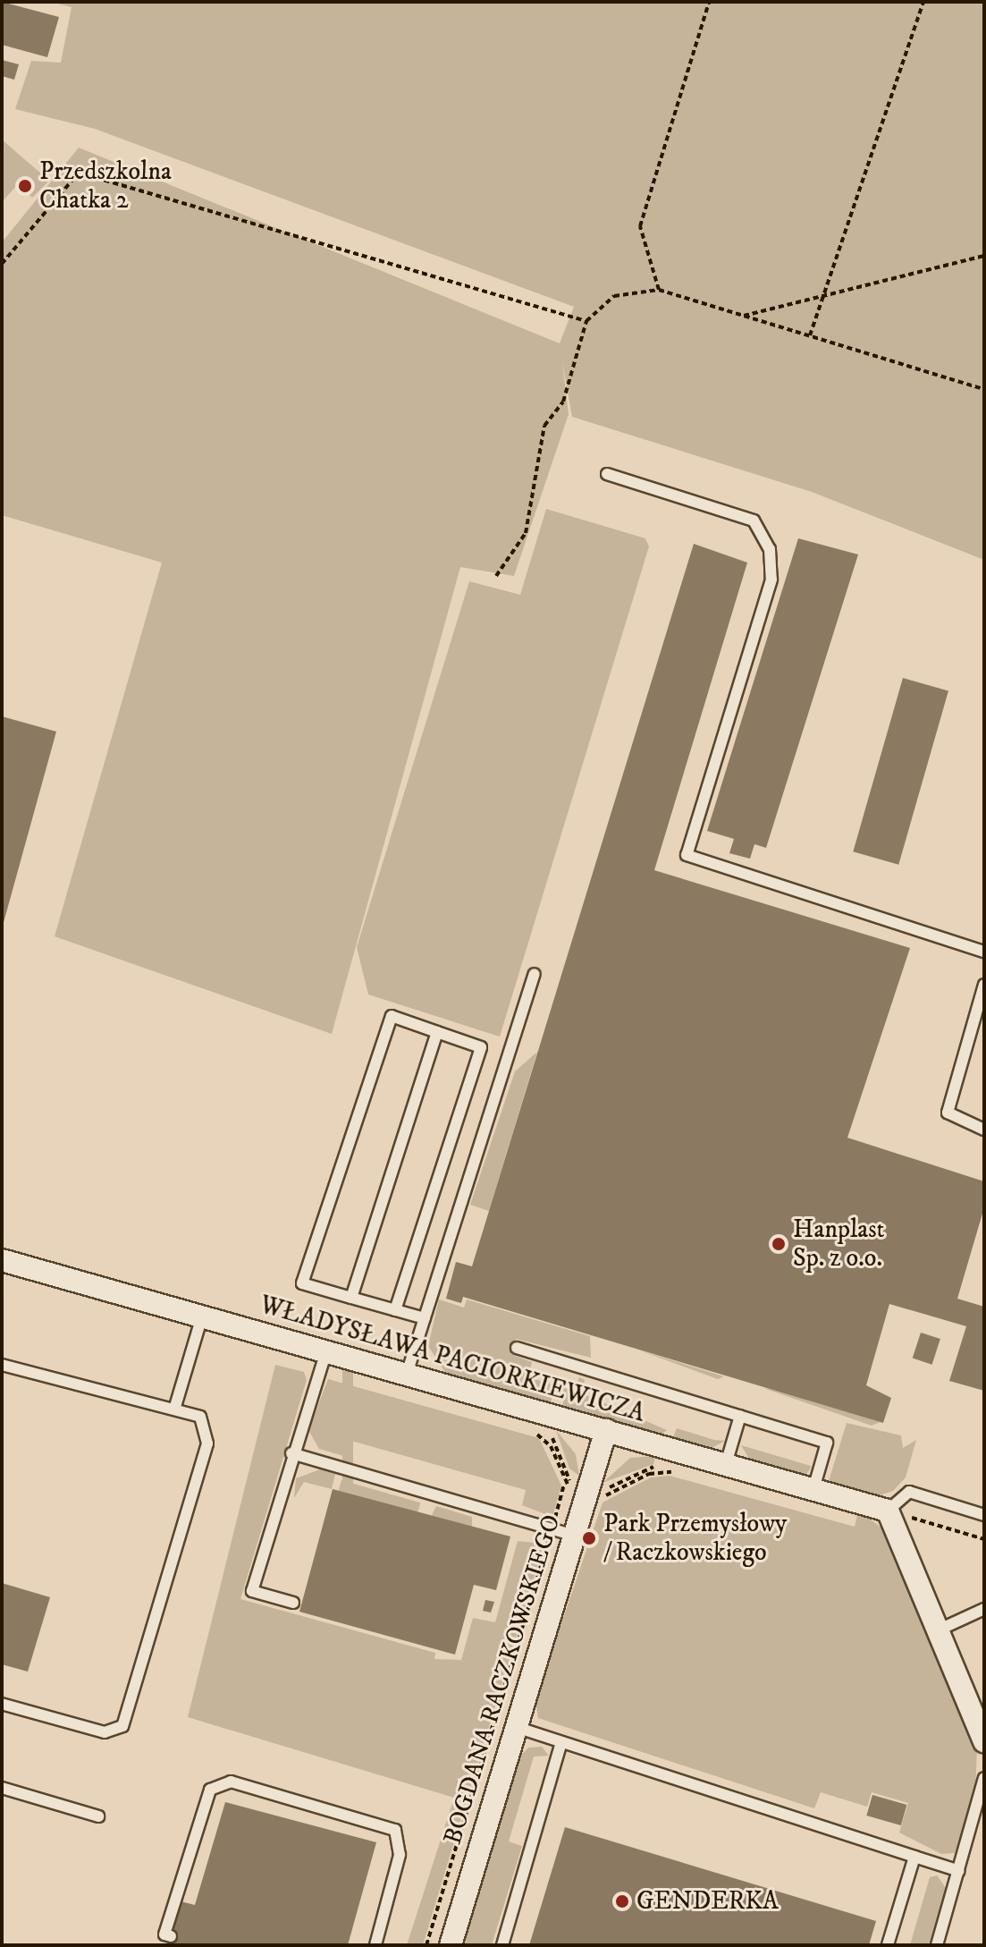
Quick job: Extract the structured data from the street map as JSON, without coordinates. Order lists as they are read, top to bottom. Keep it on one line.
{"streets":{"street":["WŁADYSŁAWA PACIORKIEWICZA","BOGDANA RACZKOWSKIEGO"]},"crossings":[["WŁADYSŁAWA PACIORKIEWICZA","BOGDANA RACZKOWSKIEGO"]],"places":["Przedszkolna Chatka 2","Hanplast Sp. z o.o.","Park Przemysłowy / Raczkowskiego","GENDERKA"]}
